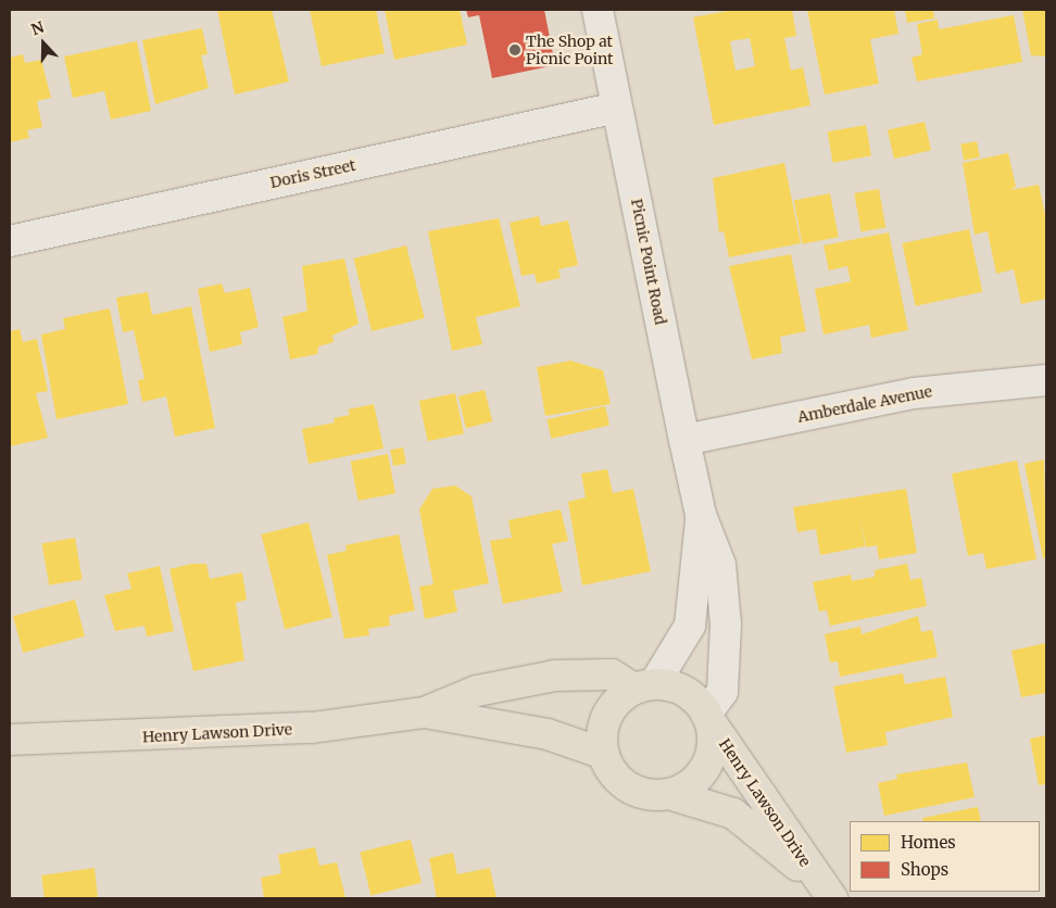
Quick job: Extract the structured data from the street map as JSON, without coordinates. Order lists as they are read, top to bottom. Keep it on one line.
{"streets":{"main road":["Henry Lawson Drive"],"street":["Doris Street","Picnic Point Road","Amberdale Avenue"]},"crossings":[["Doris Street","Picnic Point Road"],["Picnic Point Road","Amberdale Avenue"],["Picnic Point Road","Henry Lawson Drive"]],"places":["The Shop at Picnic Point"],"legend":["Homes","Shops"],"north":"top"}
